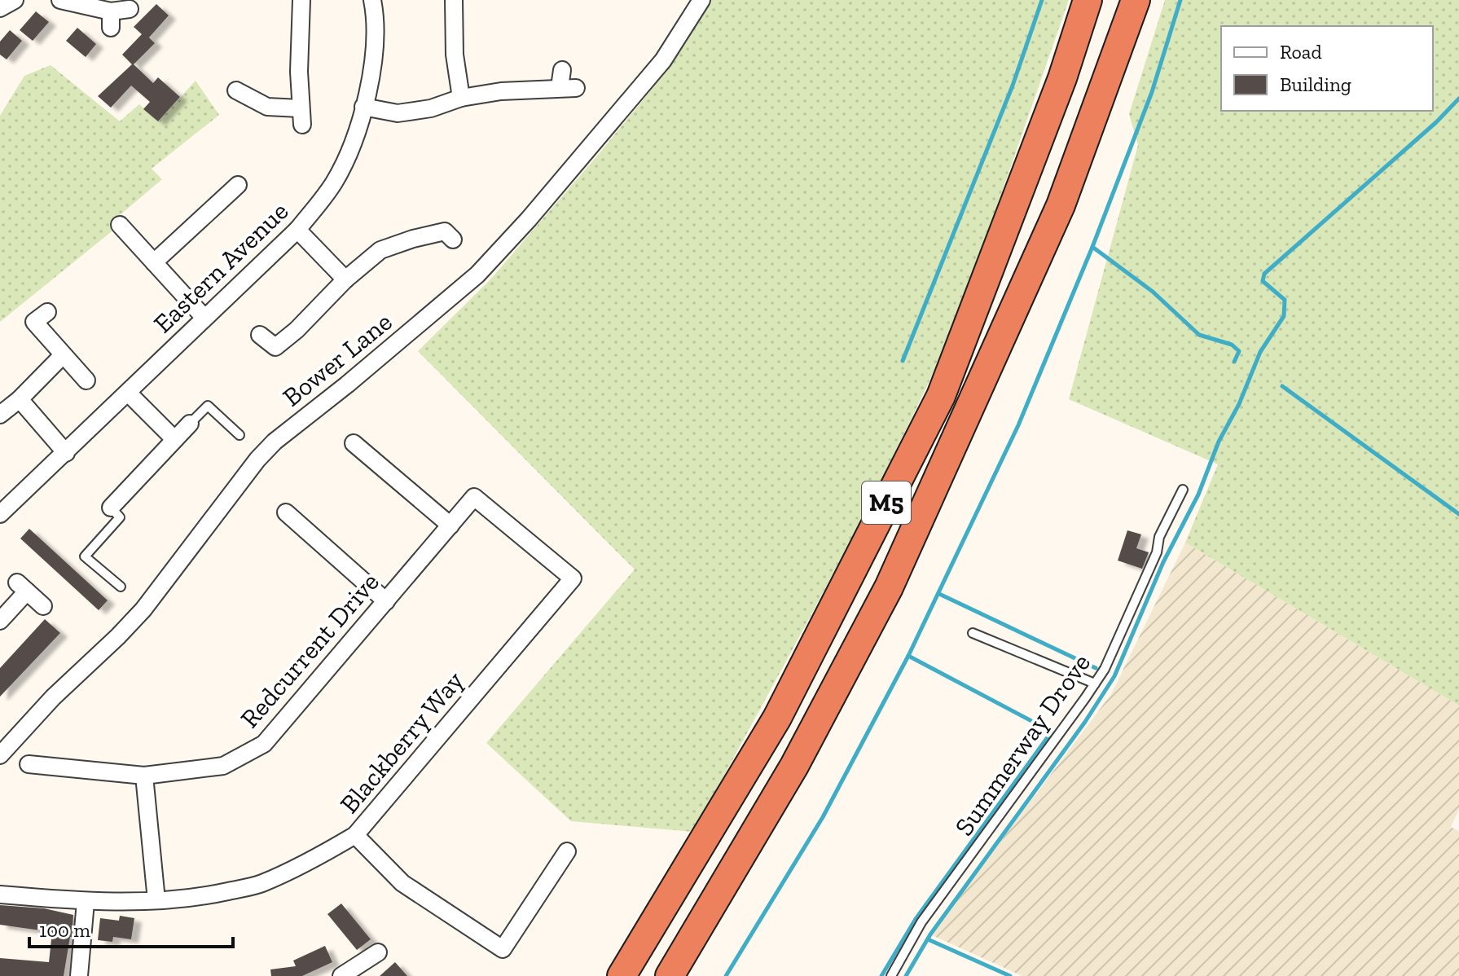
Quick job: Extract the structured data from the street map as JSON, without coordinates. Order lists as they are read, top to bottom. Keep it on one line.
{"streets":{"highway":["M5"],"street":["Eastern Avenue","Bower Lane","Redcurrent Drive","Blackberry Way"],"lane":["Summerway Drove"]},"crossings":[["Redcurrent Drive","Blackberry Way"]],"legend":["Road","Building"],"scale_bar":"100 m"}
